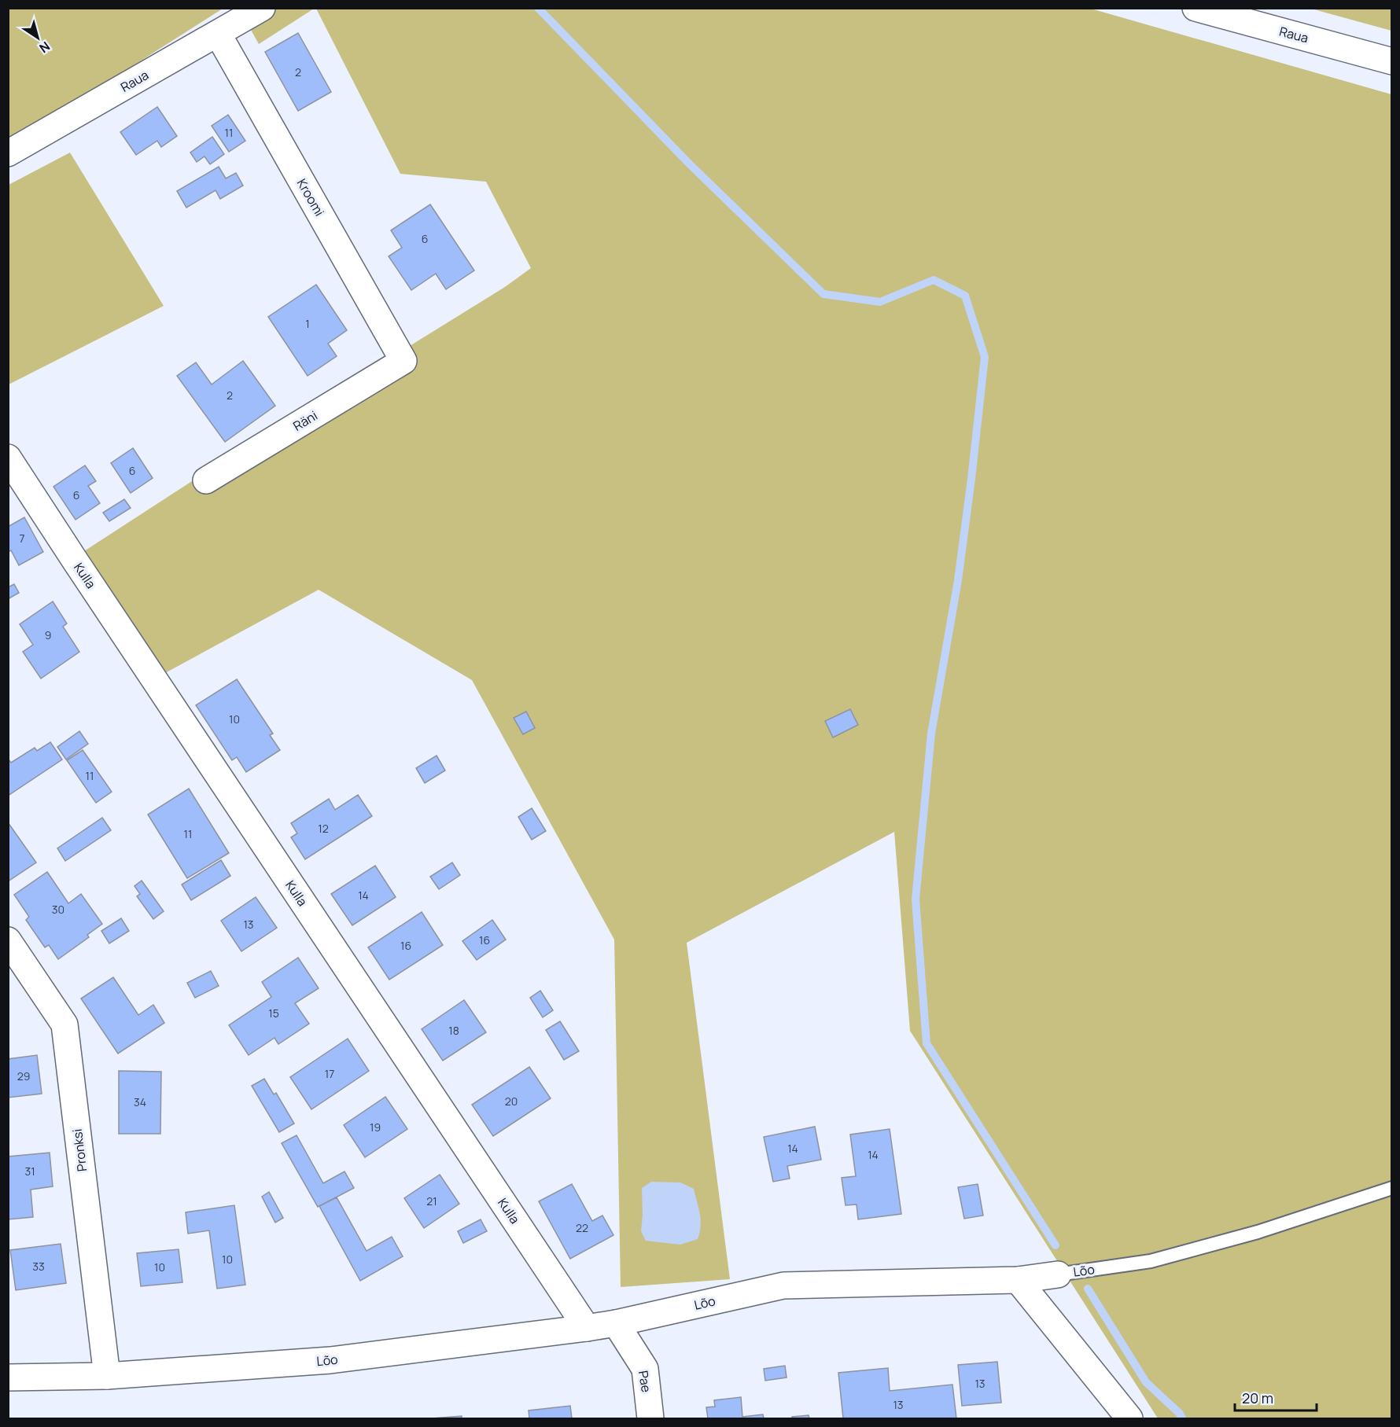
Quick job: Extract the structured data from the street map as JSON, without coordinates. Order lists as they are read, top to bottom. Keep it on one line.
{"streets":{"street":["Raua","Kroomi","Räni","Kulla","Pronksi","Lõo","Pae"]},"crossings":[["Raua","Kroomi"],["Kroomi","Räni"],["Kulla","Lõo"],["Pronksi","Lõo"],["Lõo","Pae"]],"house_numbers":["2","11","6","1","2","6","6","7","9","10","11","12","11","14","30","13","16","16","15","18","17","29","20","34","19","14","14","31","21","22","10","33","10","13","13"],"scale_bar":"20 m","north":"bottom right"}
